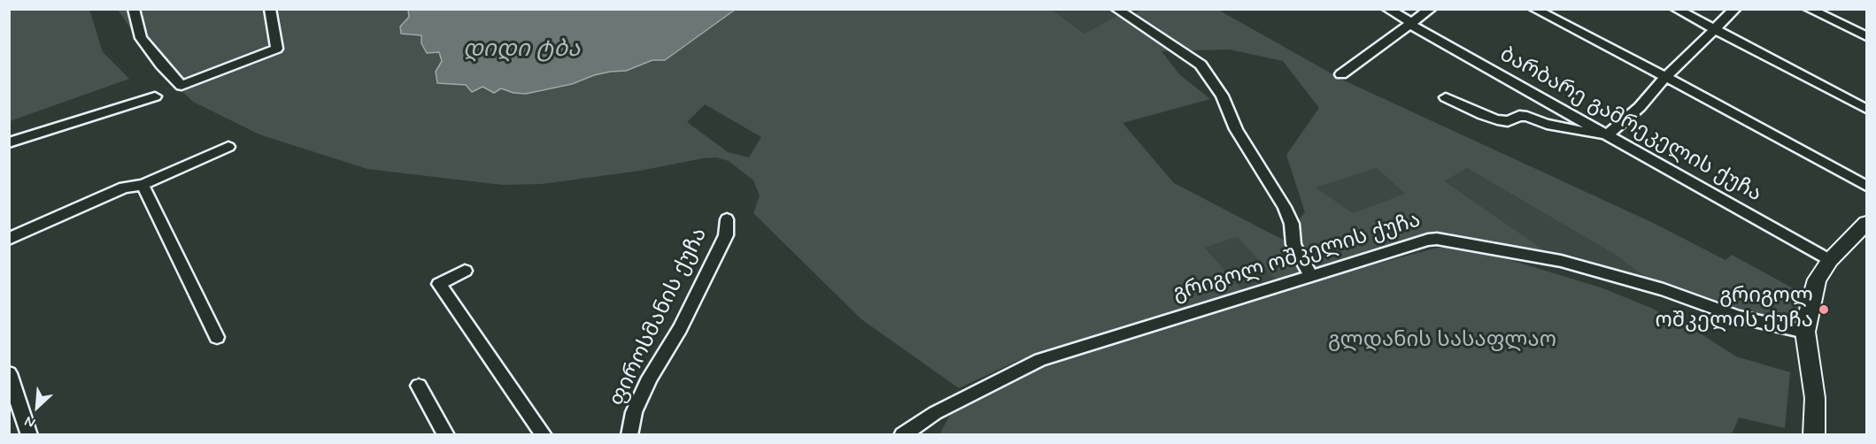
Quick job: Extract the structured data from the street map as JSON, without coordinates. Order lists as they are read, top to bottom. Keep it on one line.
{"streets":{"street":["ბარბარე გამრეკელის ქუჩა","გრიგოლ ოშკელის ქუჩა","ფიროსმანის ქუჩა"]},"water":["დიდი ტბა"],"parks":["გლდანის სასაფლაო"],"places":["გრიგოლ ოშკელის ქუჩა"],"north":"bottom left"}
